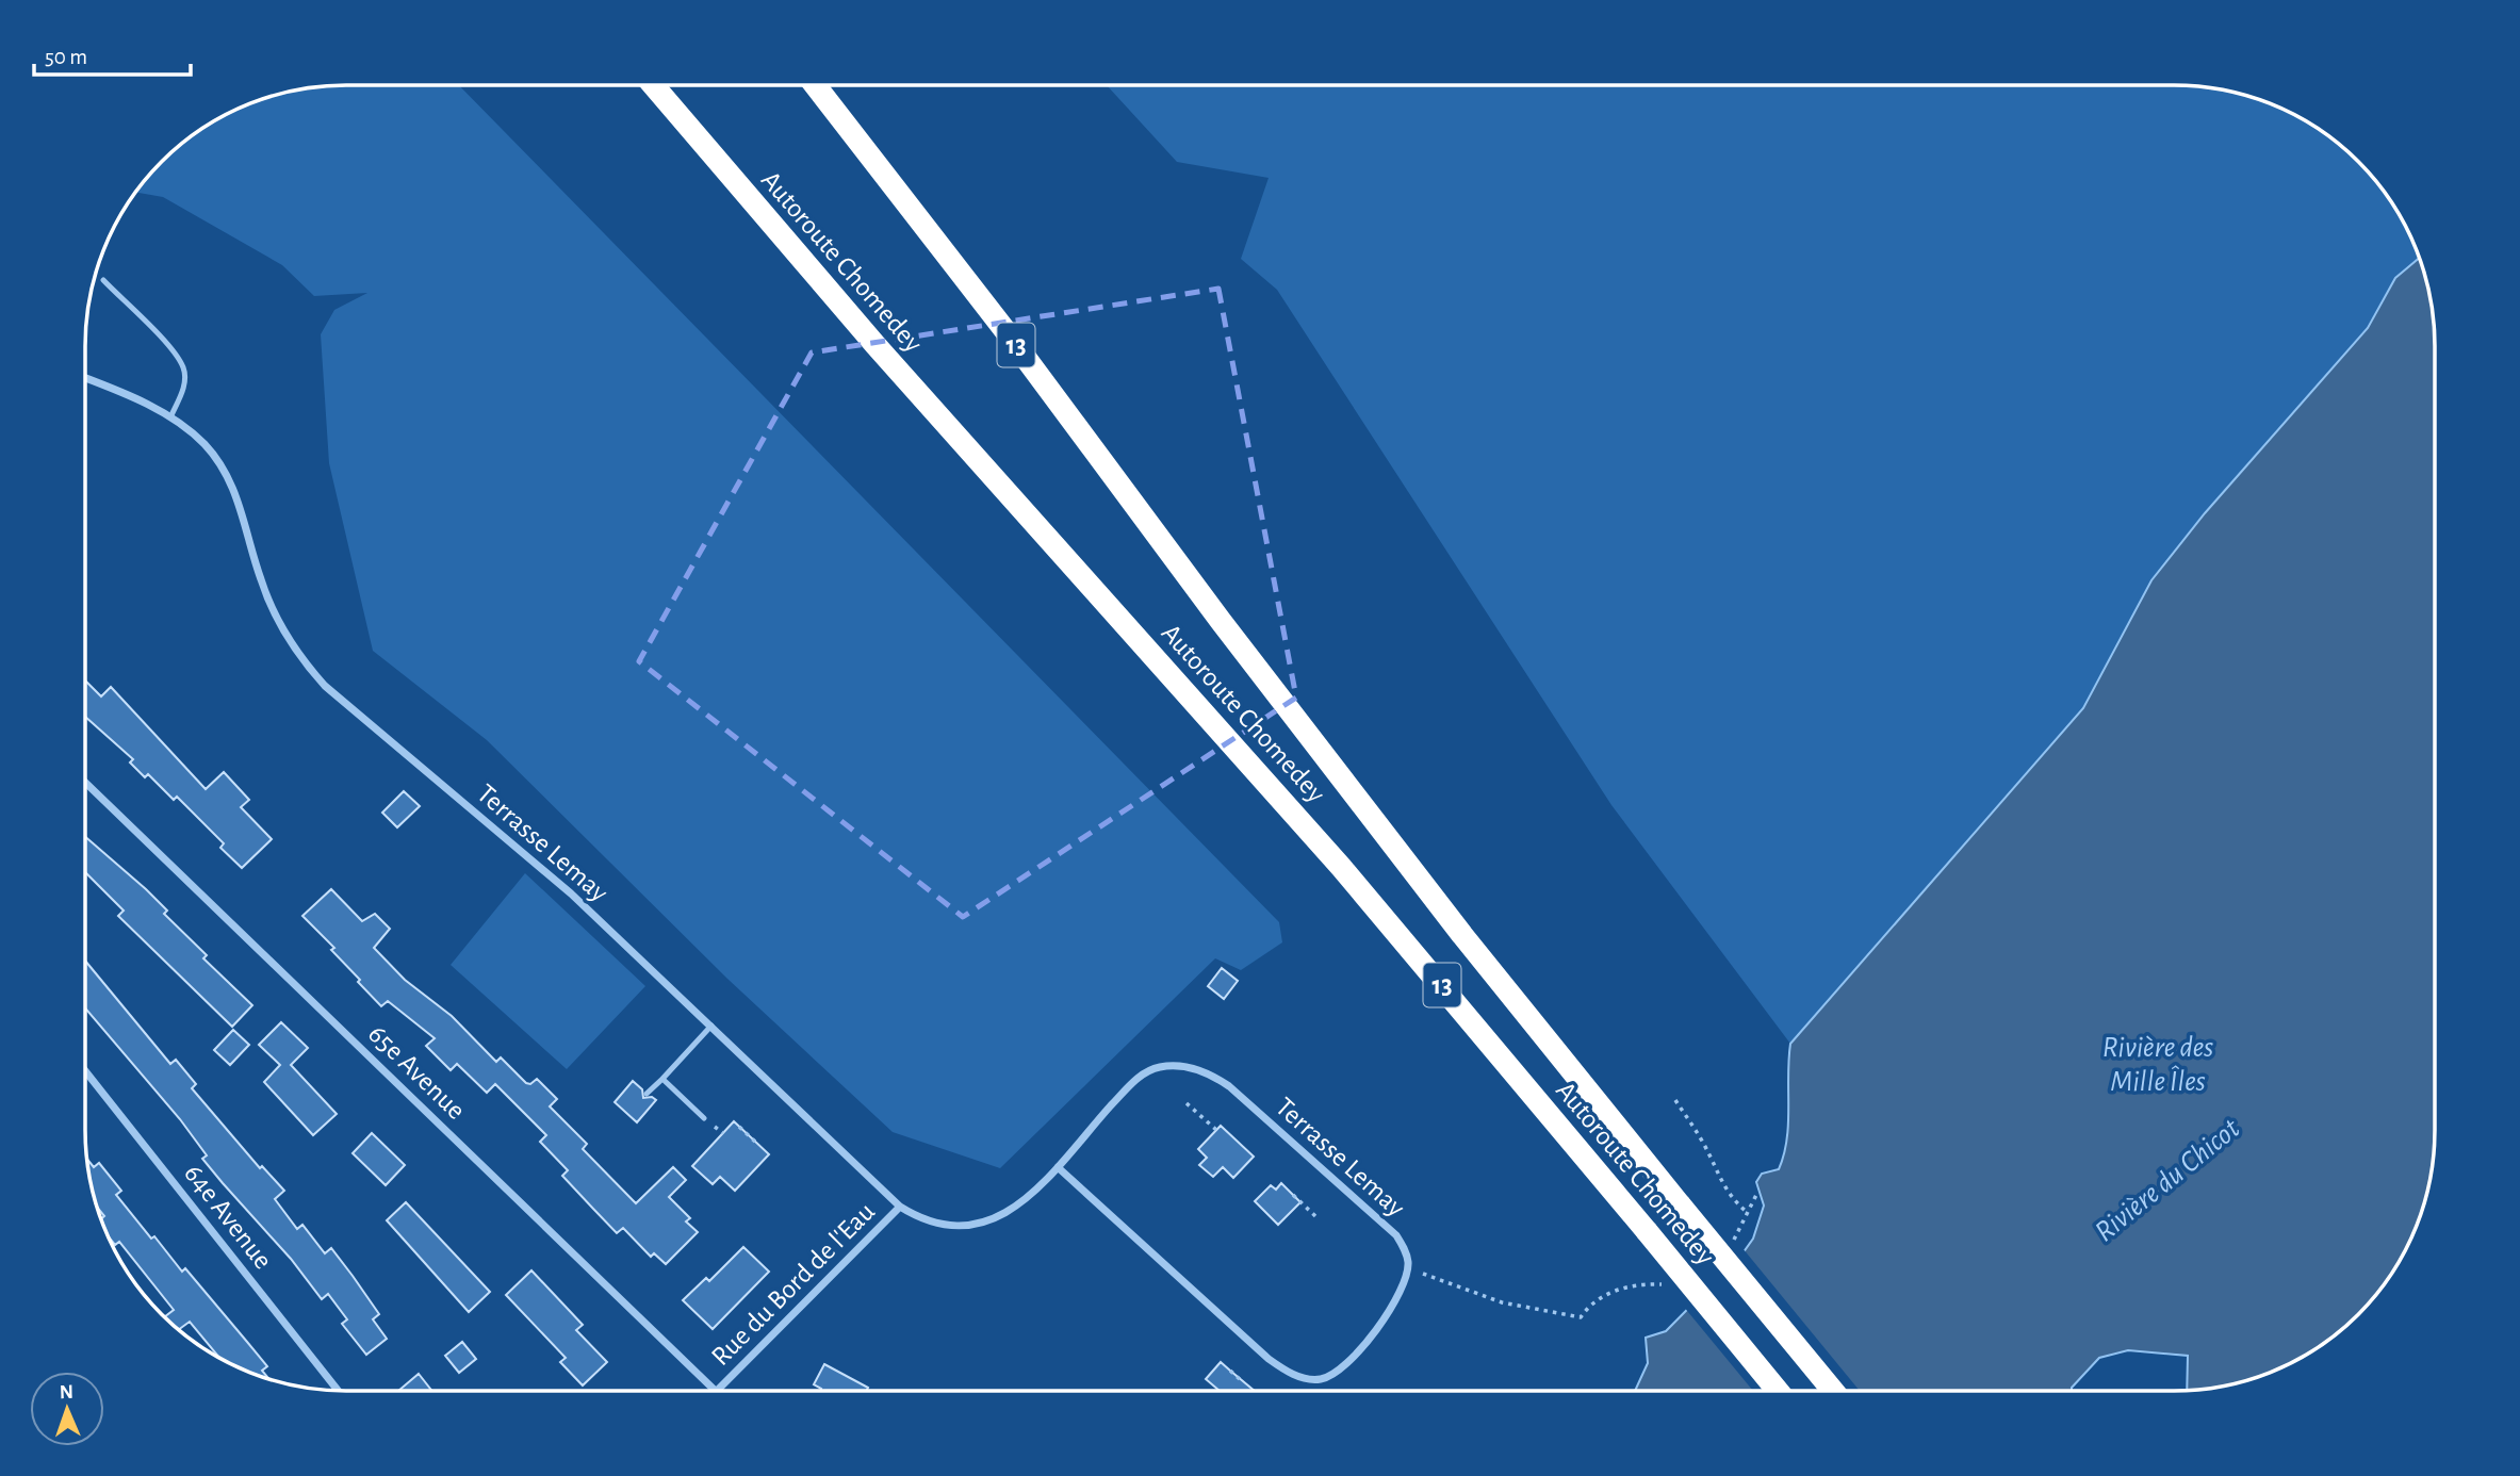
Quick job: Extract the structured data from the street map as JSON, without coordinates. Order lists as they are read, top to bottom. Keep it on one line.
{"streets":{"highway":["Autoroute Chomedey","13"],"street":["Terrasse Lemay","65e Avenue","64e Avenue","Rue du Bord de l'Eau"]},"crossings":[["Terrasse Lemay","Rue du Bord de l'Eau"],["65e Avenue","Rue du Bord de l'Eau"]],"water":["Rivière des Mille Îles","Rivière du Chicot"],"scale_bar":"50 m","north":"top"}
